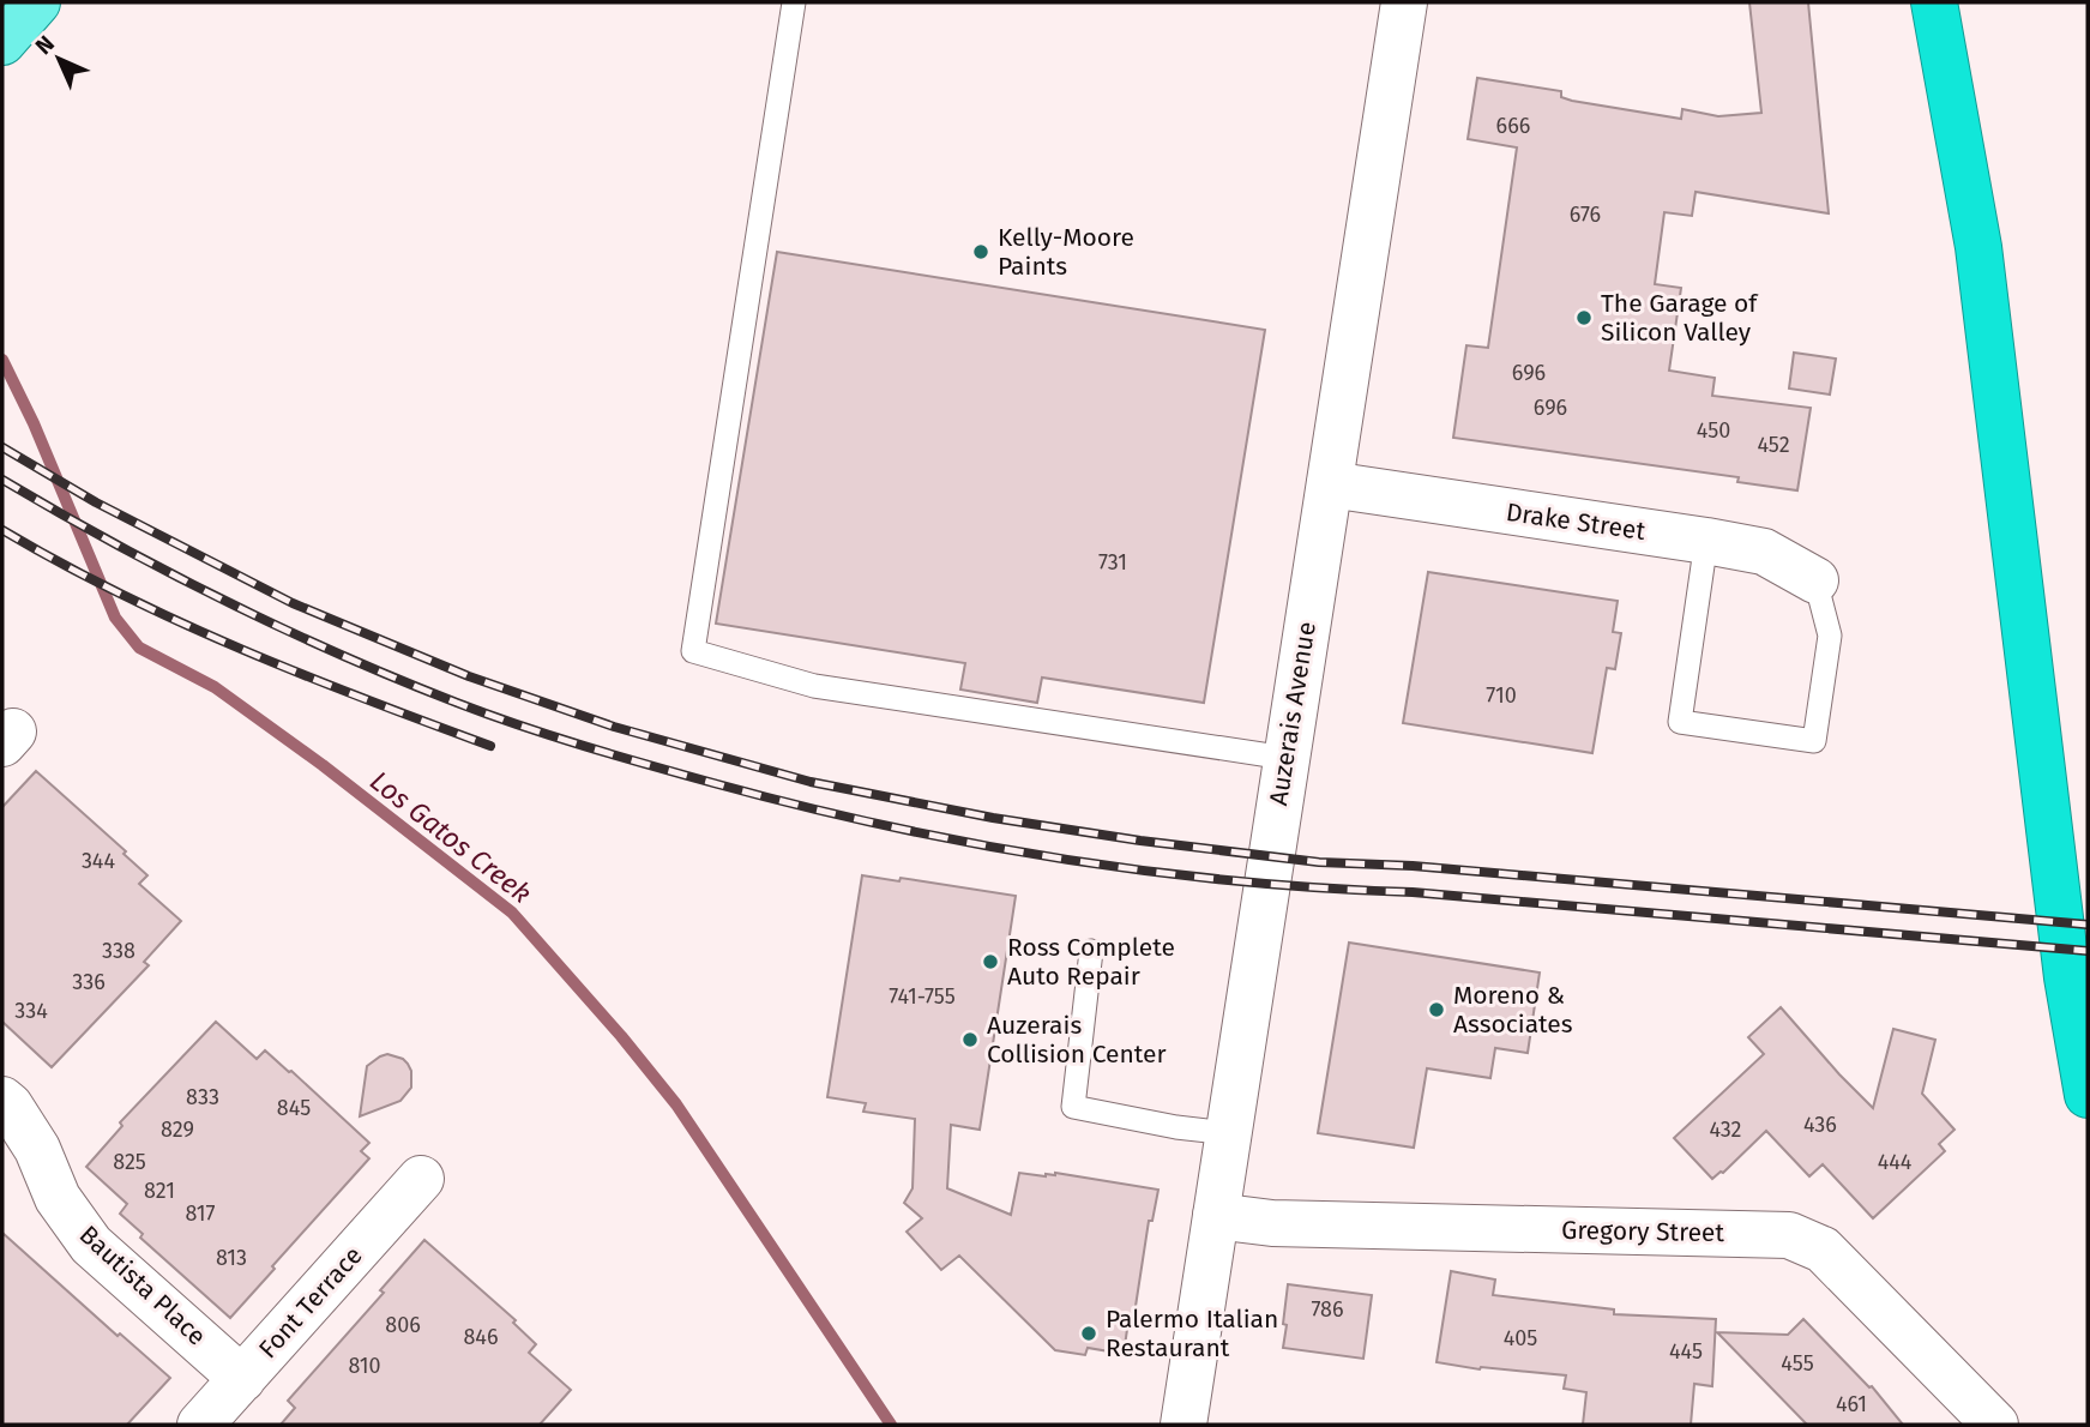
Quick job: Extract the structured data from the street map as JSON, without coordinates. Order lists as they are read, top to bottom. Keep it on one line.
{"streets":{"street":["Drake Street","Auzerais Avenue","Gregory Street","Bautista Place","Font Terrace"]},"crossings":[["Drake Street","Auzerais Avenue"],["Auzerais Avenue","Gregory Street"],["Bautista Place","Font Terrace"]],"water":["Los Gatos Creek"],"places":["Kelly-Moore Paints","The Garage of Silicon Valley","Ross Complete Auto Repair","Moreno & Associates","Auzerais Collision Center","Palermo Italian Restaurant"],"house_numbers":["666","676","696","696","450","452","731","710","344","338","336","741-755","334","833","845","436","829","432","825","444","821","817","813","786","806","846","405","445","455","810","461"],"north":"top left"}
